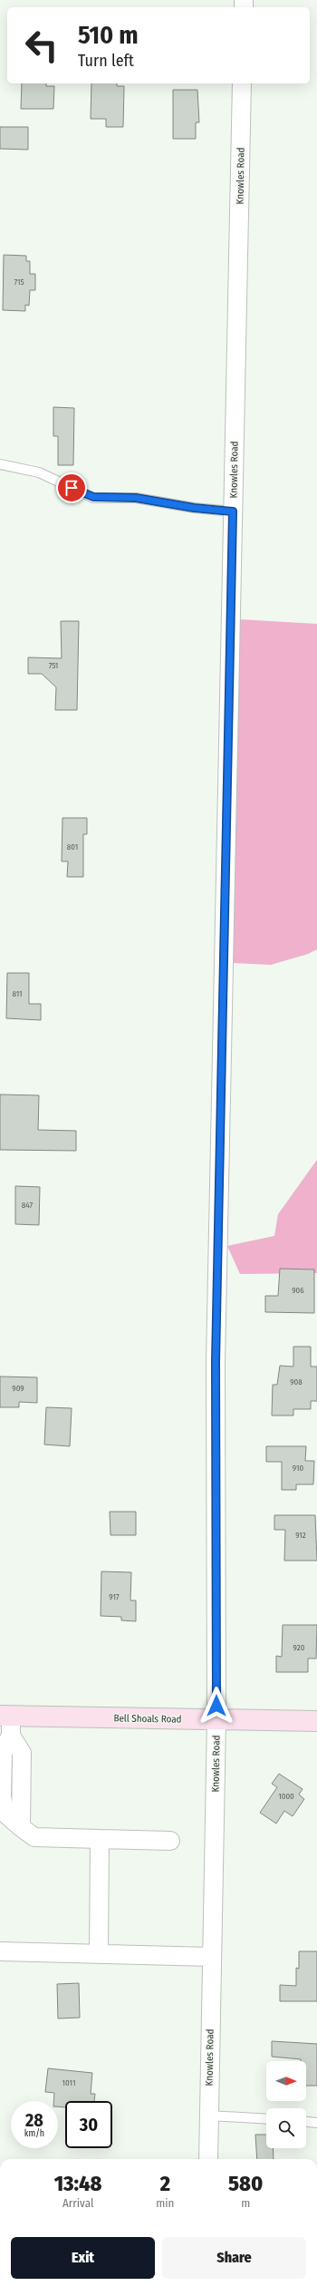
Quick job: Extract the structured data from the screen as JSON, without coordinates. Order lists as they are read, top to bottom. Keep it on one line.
{"streets":{"main road":["Bell Shoals Road"],"street":["Knowles Road"]},"crossings":[["Knowles Road","Bell Shoals Road"]],"house_numbers":["715","751","801","811","847","906","908","909","910","912","917","920","1000","1011"],"north":"right","page":{"turn":["510 m","Turn left"],"speed":"28 km/h","limit":"30","eta":["13:48","Arrival","2","min","580","m"],"buttons":["Exit","Share"]}}
